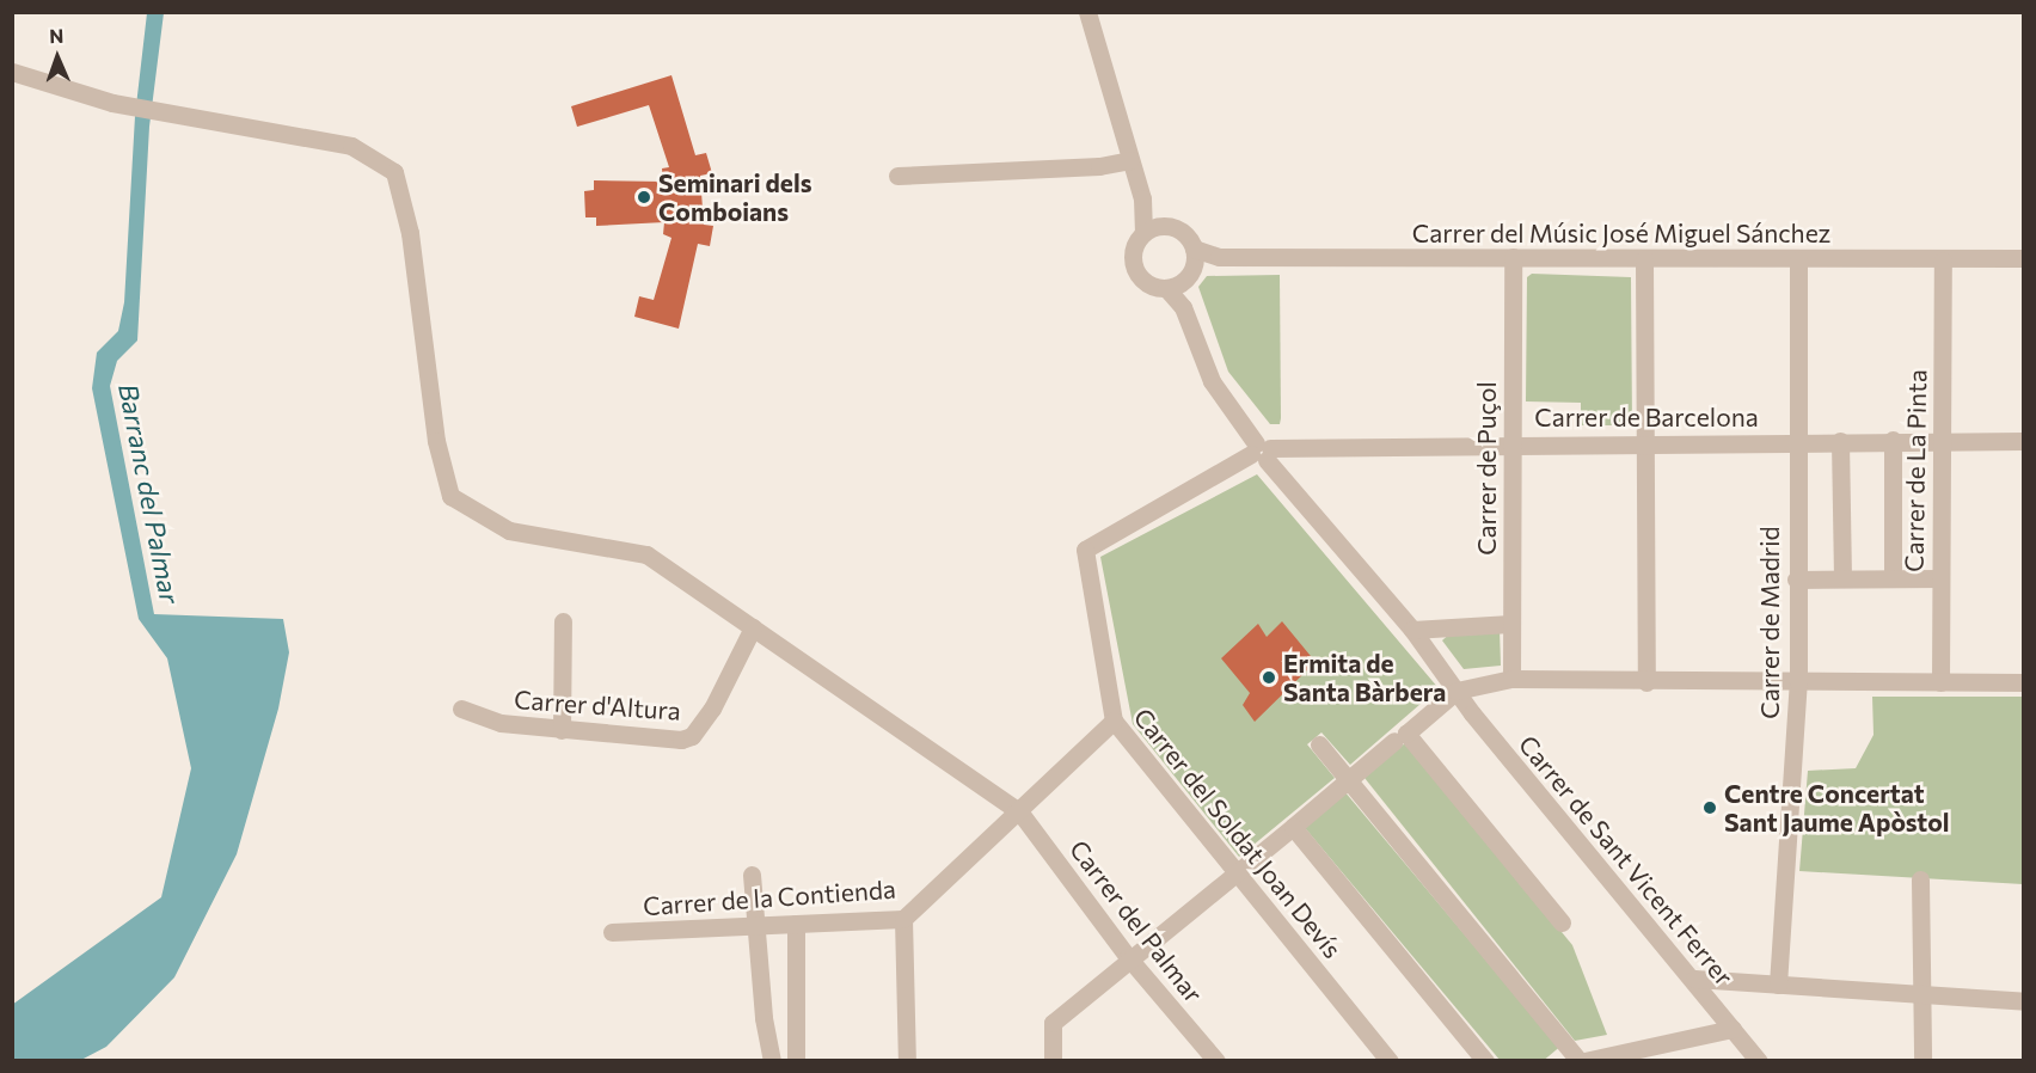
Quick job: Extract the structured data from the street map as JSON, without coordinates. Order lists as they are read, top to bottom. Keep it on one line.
{"streets":{"street":["Carrer del Músic José Miguel Sánchez","Carrer de Barcelona","Carrer de Puçol","Carrer de La Pinta","Carrer de Madrid","Carrer d'Altura","Carrer del Soldat Joan Devís","Carrer de Sant Vicent Ferrer","Carrer de la Contienda","Carrer del Palmar"]},"crossings":[["Carrer del Músic José Miguel Sánchez","Carrer de Puçol"],["Carrer del Músic José Miguel Sánchez","Carrer de La Pinta"],["Carrer del Músic José Miguel Sánchez","Carrer de Madrid"],["Carrer del Músic José Miguel Sánchez","Carrer de Sant Vicent Ferrer"],["Carrer de Barcelona","Carrer de Puçol"],["Carrer de Barcelona","Carrer de La Pinta"],["Carrer de Barcelona","Carrer de Madrid"],["Carrer de Barcelona","Carrer del Soldat Joan Devís"],["Carrer de Barcelona","Carrer de Sant Vicent Ferrer"],["Carrer d'Altura","Carrer del Palmar"],["Carrer del Soldat Joan Devís","Carrer de Sant Vicent Ferrer"],["Carrer del Soldat Joan Devís","Carrer de la Contienda"],["Carrer de la Contienda","Carrer del Palmar"]],"water":["Barranc del Palmar"],"places":["Seminari dels Comboians","Ermita de Santa Bàrbera","Centre Concertat Sant Jaume Apòstol"],"north":"top"}
